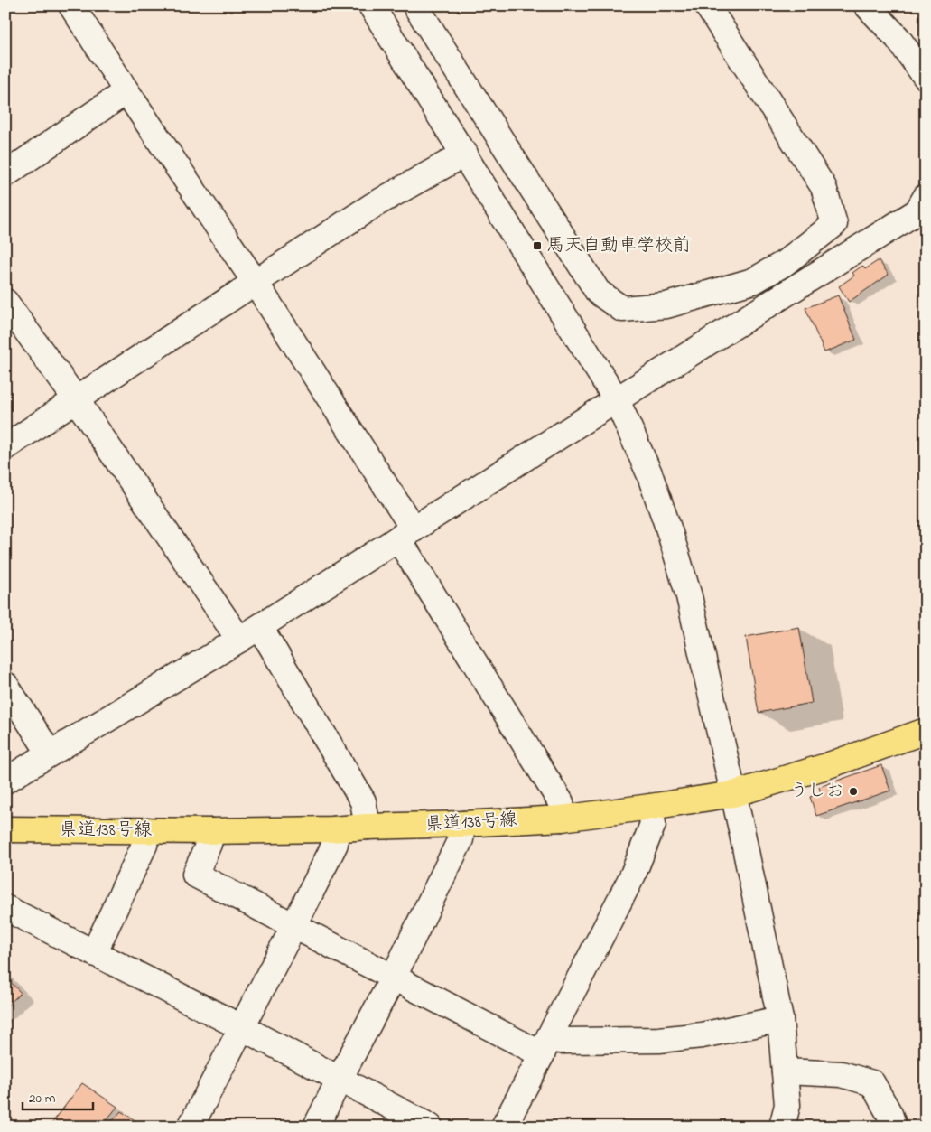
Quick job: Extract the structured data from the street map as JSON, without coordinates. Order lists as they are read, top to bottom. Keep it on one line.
{"streets":{"main road":["県道138号線"]},"places":{"transit":["馬天自動車学校前"],"other":["うしお"]},"scale_bar":"20 m"}
